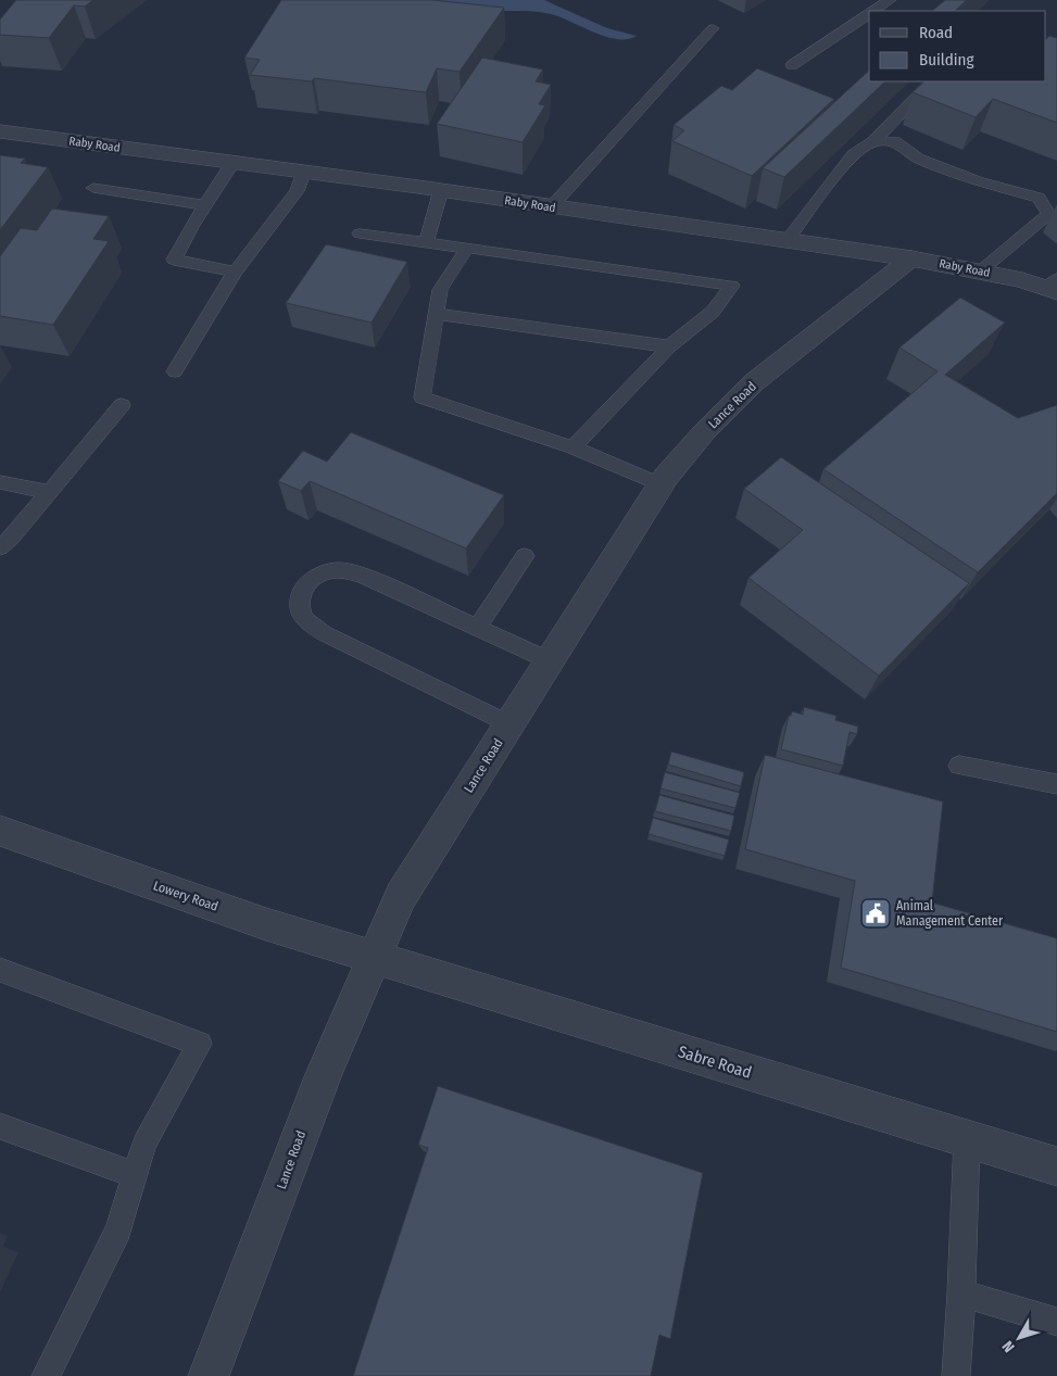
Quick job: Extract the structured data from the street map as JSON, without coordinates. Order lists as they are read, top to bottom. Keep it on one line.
{"streets":{"street":["Raby Road","Lance Road","Lowery Road","Sabre Road"]},"crossings":[["Raby Road","Lance Road"],["Lance Road","Lowery Road"],["Lance Road","Sabre Road"],["Lowery Road","Sabre Road"]],"places":{"public building":["Animal Management Center"]},"legend":["Road","Building"],"north":"bottom left"}
